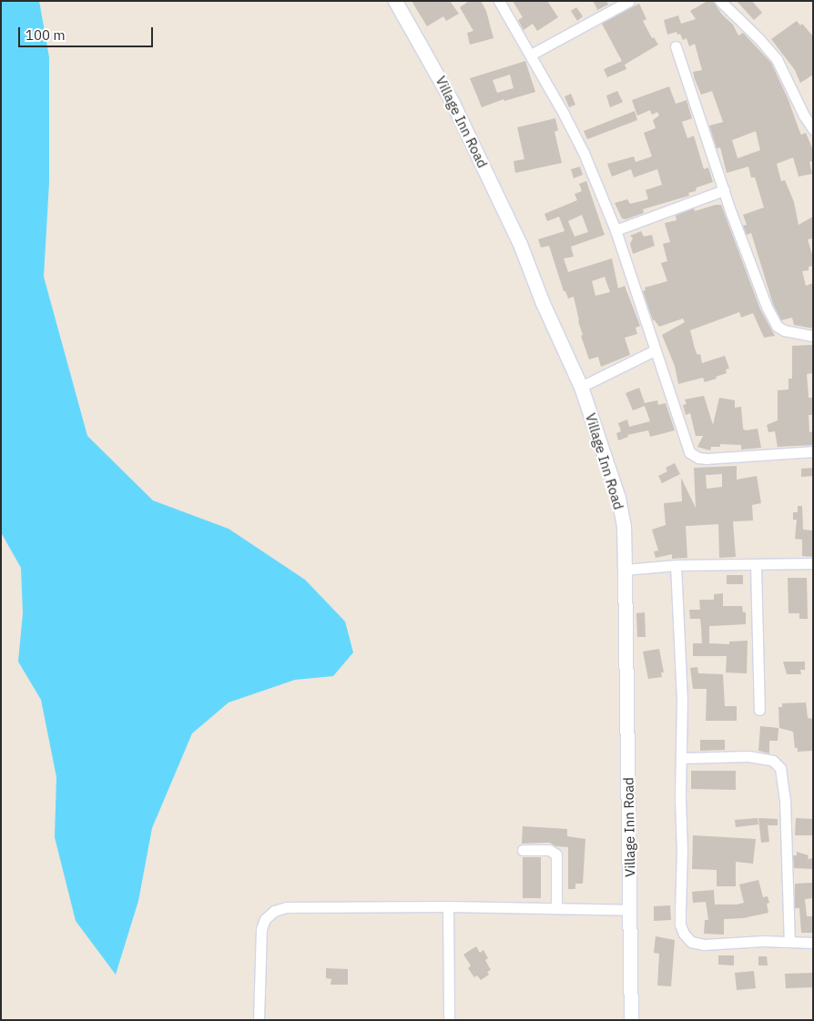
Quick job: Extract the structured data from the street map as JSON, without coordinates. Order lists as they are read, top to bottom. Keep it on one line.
{"streets":{"street":["Village Inn Road"]},"scale_bar":"100 m"}
